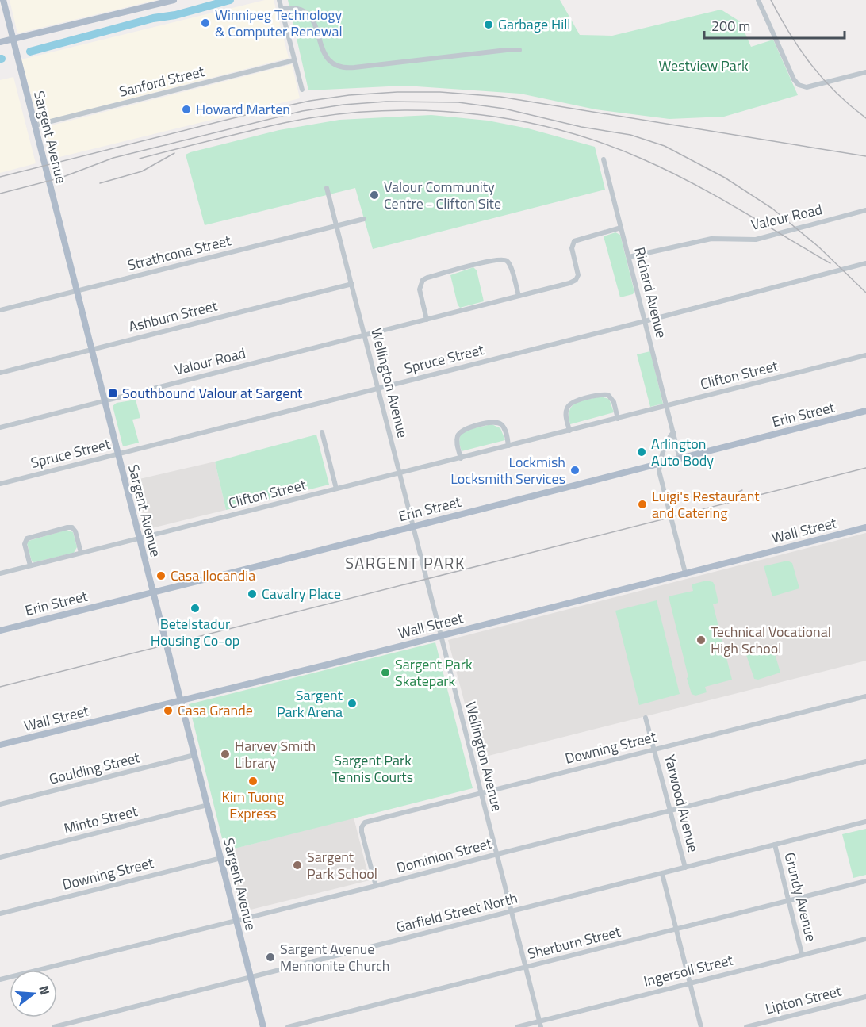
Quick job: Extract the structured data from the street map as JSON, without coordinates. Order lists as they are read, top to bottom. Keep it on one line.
{"streets":{"main road":["Sargent Avenue","Erin Street","Wall Street"],"street":["Sanford Street","Valour Road","Strathcona Street","Richard Avenue","Ashburn Street","Spruce Street","Clifton Street","Wellington Avenue","Downing Street","Goulding Street","Yarwood Avenue","Minto Street","Dominion Street","Grundy Avenue","Garfield Street North","Sherburn Street","Ingersoll Street","Lipton Street"]},"crossings":[["Sanford Street","Sargent Avenue"],["Sargent Avenue","Valour Road"],["Sargent Avenue","Strathcona Street"],["Sargent Avenue","Ashburn Street"],["Sargent Avenue","Spruce Street"],["Sargent Avenue","Clifton Street"],["Sargent Avenue","Erin Street"],["Sargent Avenue","Wall Street"],["Sargent Avenue","Downing Street"],["Sargent Avenue","Goulding Street"],["Sargent Avenue","Minto Street"],["Sargent Avenue","Dominion Street"],["Sargent Avenue","Garfield Street North"],["Valour Road","Richard Avenue"],["Valour Road","Wellington Avenue"],["Strathcona Street","Wellington Avenue"],["Richard Avenue","Spruce Street"],["Richard Avenue","Clifton Street"],["Richard Avenue","Erin Street"],["Ashburn Street","Wellington Avenue"],["Spruce Street","Wellington Avenue"],["Clifton Street","Wellington Avenue"],["Wellington Avenue","Erin Street"],["Wellington Avenue","Wall Street"],["Wellington Avenue","Downing Street"],["Wellington Avenue","Dominion Street"],["Wellington Avenue","Garfield Street North"],["Wellington Avenue","Sherburn Street"],["Wellington Avenue","Ingersoll Street"],["Downing Street","Yarwood Avenue"],["Downing Street","Dominion Street"],["Yarwood Avenue","Dominion Street"],["Yarwood Avenue","Garfield Street North"],["Grundy Avenue","Garfield Street North"],["Grundy Avenue","Sherburn Street"],["Grundy Avenue","Ingersoll Street"]],"districts":["SARGENT PARK"],"parks":["Westview Park","Sargent Park Tennis Courts"],"places":{"other":["Winnipeg Technology & Computer Renewal","Garbage Hill","Howard Marten","Valour Community Centre - Clifton Site","Arlington Auto Body","Lockmish Locksmith Services","Luigi's Restaurant and Catering","Casa Ilocandia","Cavalry Place","Betelstadur Housing Co-op","Technical Vocational High School","Sargent Park Skatepark","Sargent Park Arena","Casa Grande","Harvey Smith Library","Kim Tuong Express","Sargent Park School","Sargent Avenue Mennonite Church"],"transit":["Southbound Valour at Sargent"]},"scale_bar":"200 m","north":"right"}
